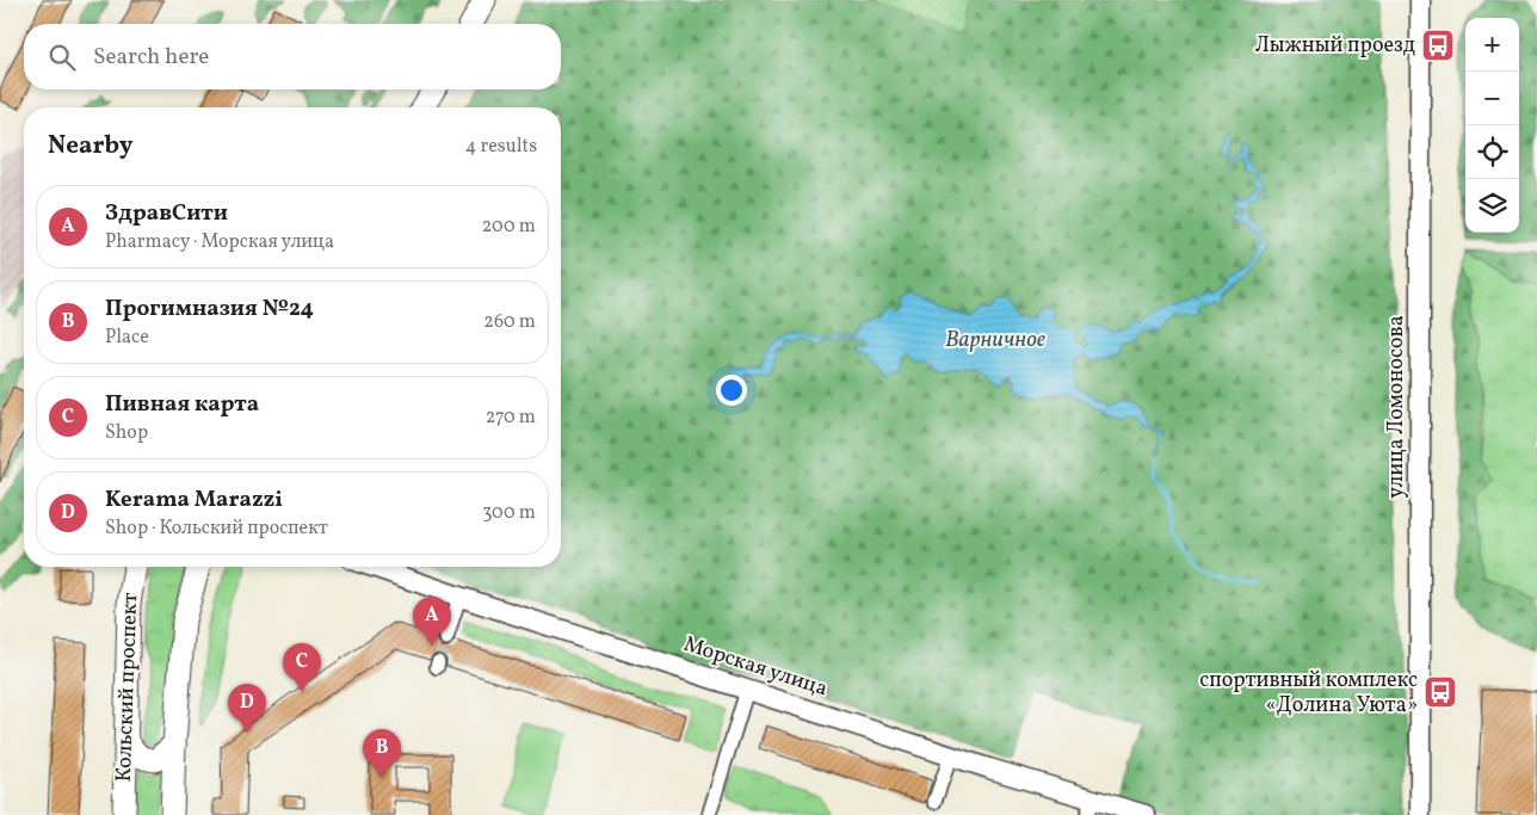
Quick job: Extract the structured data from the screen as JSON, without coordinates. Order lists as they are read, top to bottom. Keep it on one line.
{"streets":{"main road":["Кольский проспект"],"street":["улица Ломоносова","Морская улица"]},"water":["Варничное"],"places":{"bus stop":["Лыжный проезд","спортивный комплекс «Долина Уюта»"]},"page":{"map_buttons":["+","−"],"search":"Search here","heading":["Nearby","4 results"],"list":[{"mark":"A","name":"ЗдравСити","note":"Pharmacy · Морская улица","value":"200 m"},{"mark":"B","name":"Прогимназия №24","note":"Place","value":"260 m"},{"mark":"C","name":"Пивная карта","note":"Shop","value":"270 m"},{"mark":"D","name":"Kerama Marazzi","note":"Shop · Кольский проспект","value":"300 m"}],"pins":["A","C","D","B"]}}
